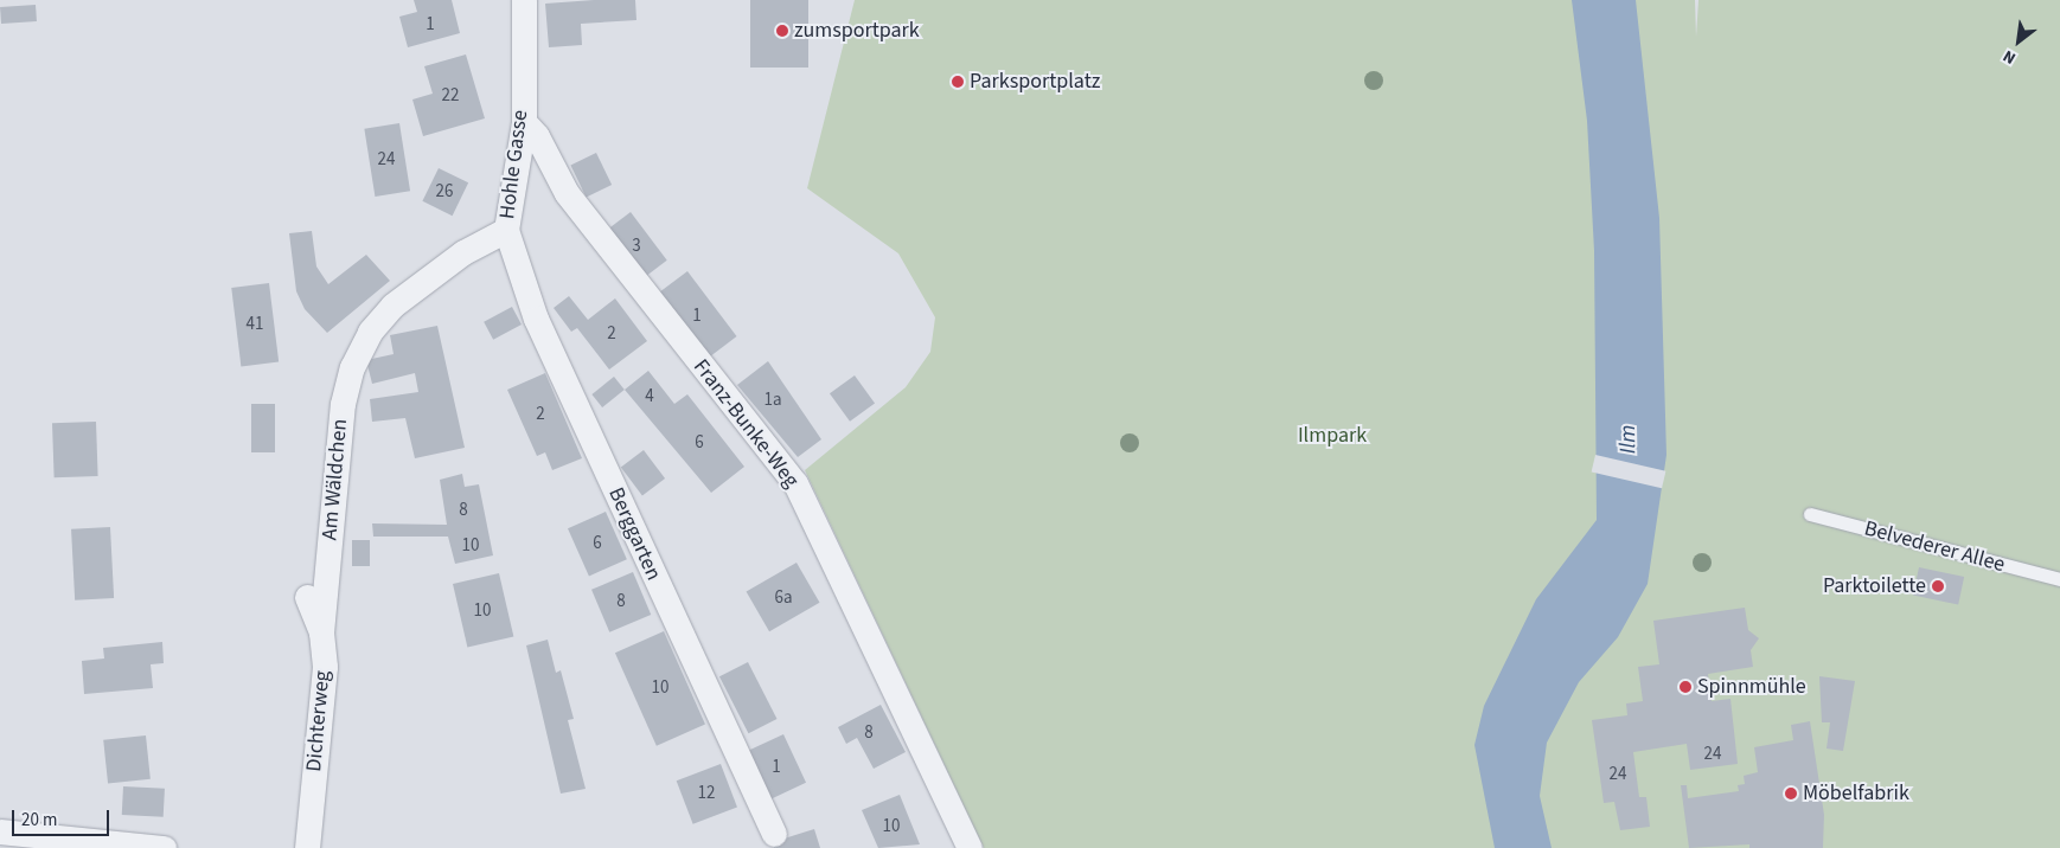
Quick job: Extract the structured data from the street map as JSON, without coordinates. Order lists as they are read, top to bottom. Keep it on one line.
{"streets":{"street":["Hohle Gasse","Franz-Bunke-Weg","Am Wäldchen","Berggarten","Dichterweg"],"lane":["Belvederer Allee"]},"crossings":[["Hohle Gasse","Franz-Bunke-Weg"],["Hohle Gasse","Am Wäldchen"],["Hohle Gasse","Berggarten"],["Am Wäldchen","Dichterweg"]],"water":["Ilm"],"parks":["Ilmpark"],"places":["zumsportpark","Parksportplatz","Parktoilette","Spinnmühle","Möbelfabrik"],"house_numbers":["1","22","24","26","3","1","41","2","4","1a","2","6","8","6","10","6a","8","10","10","8","24","1","24","12","10"],"scale_bar":"20 m","north":"bottom left"}
